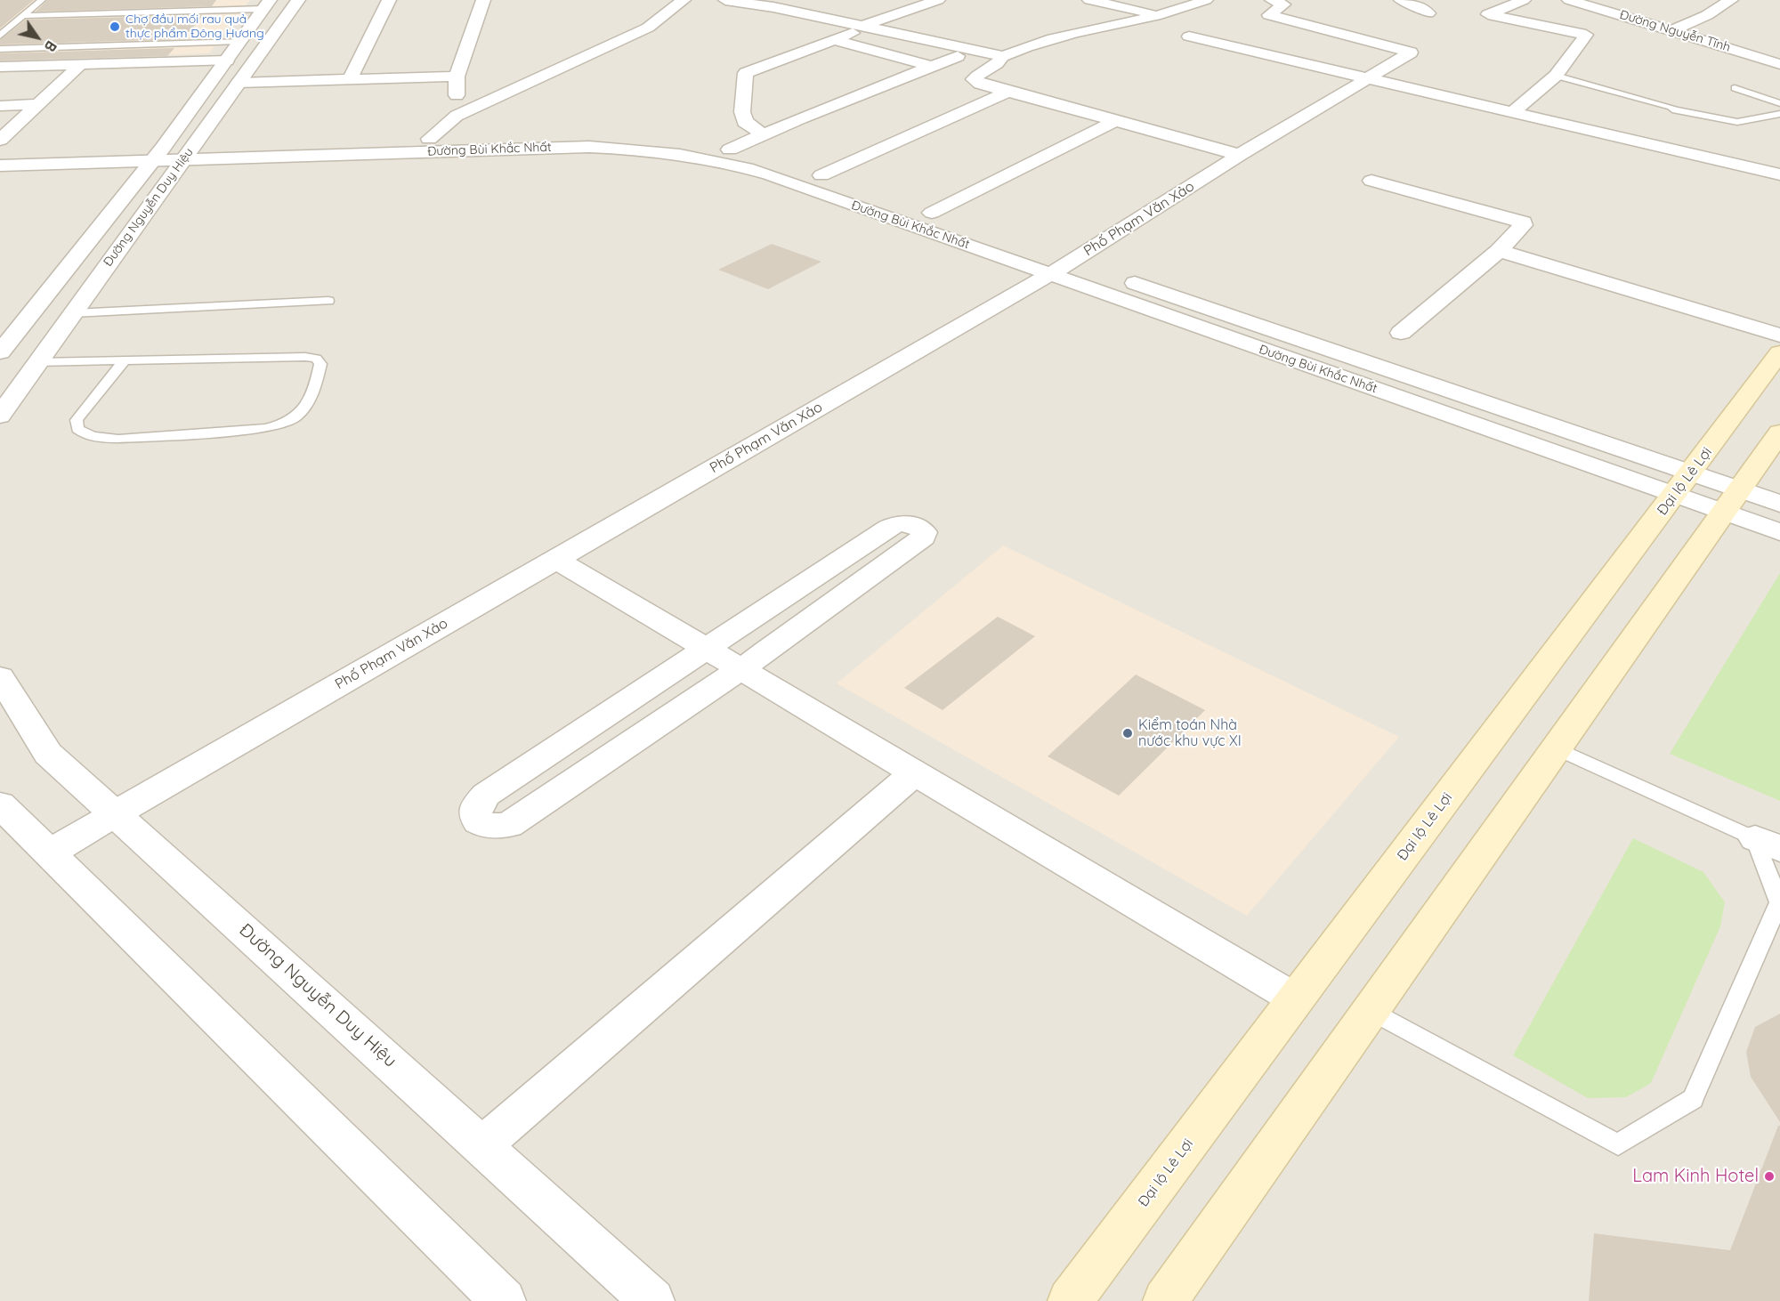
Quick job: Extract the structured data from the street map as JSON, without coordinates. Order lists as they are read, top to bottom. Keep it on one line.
{"streets":{"main road":["Đại lộ Lê Lợi"],"street":["Đường Nguyễn Tĩnh","Đường Bùi Khắc Nhất","Đường Nguyễn Duy Hiệu","Phố Phạm Văn Xảo"]},"crossings":[["Đường Bùi Khắc Nhất","Đường Nguyễn Duy Hiệu"],["Đường Bùi Khắc Nhất","Phố Phạm Văn Xảo"],["Đường Bùi Khắc Nhất","Đại lộ Lê Lợi"],["Đường Nguyễn Duy Hiệu","Phố Phạm Văn Xảo"]],"places":["Chợ đầu mối rau quả thực phẩm Đông Hương","Kiểm toán Nhà nước khu vực XI","Lam Kinh Hotel"],"north":"bottom right"}
